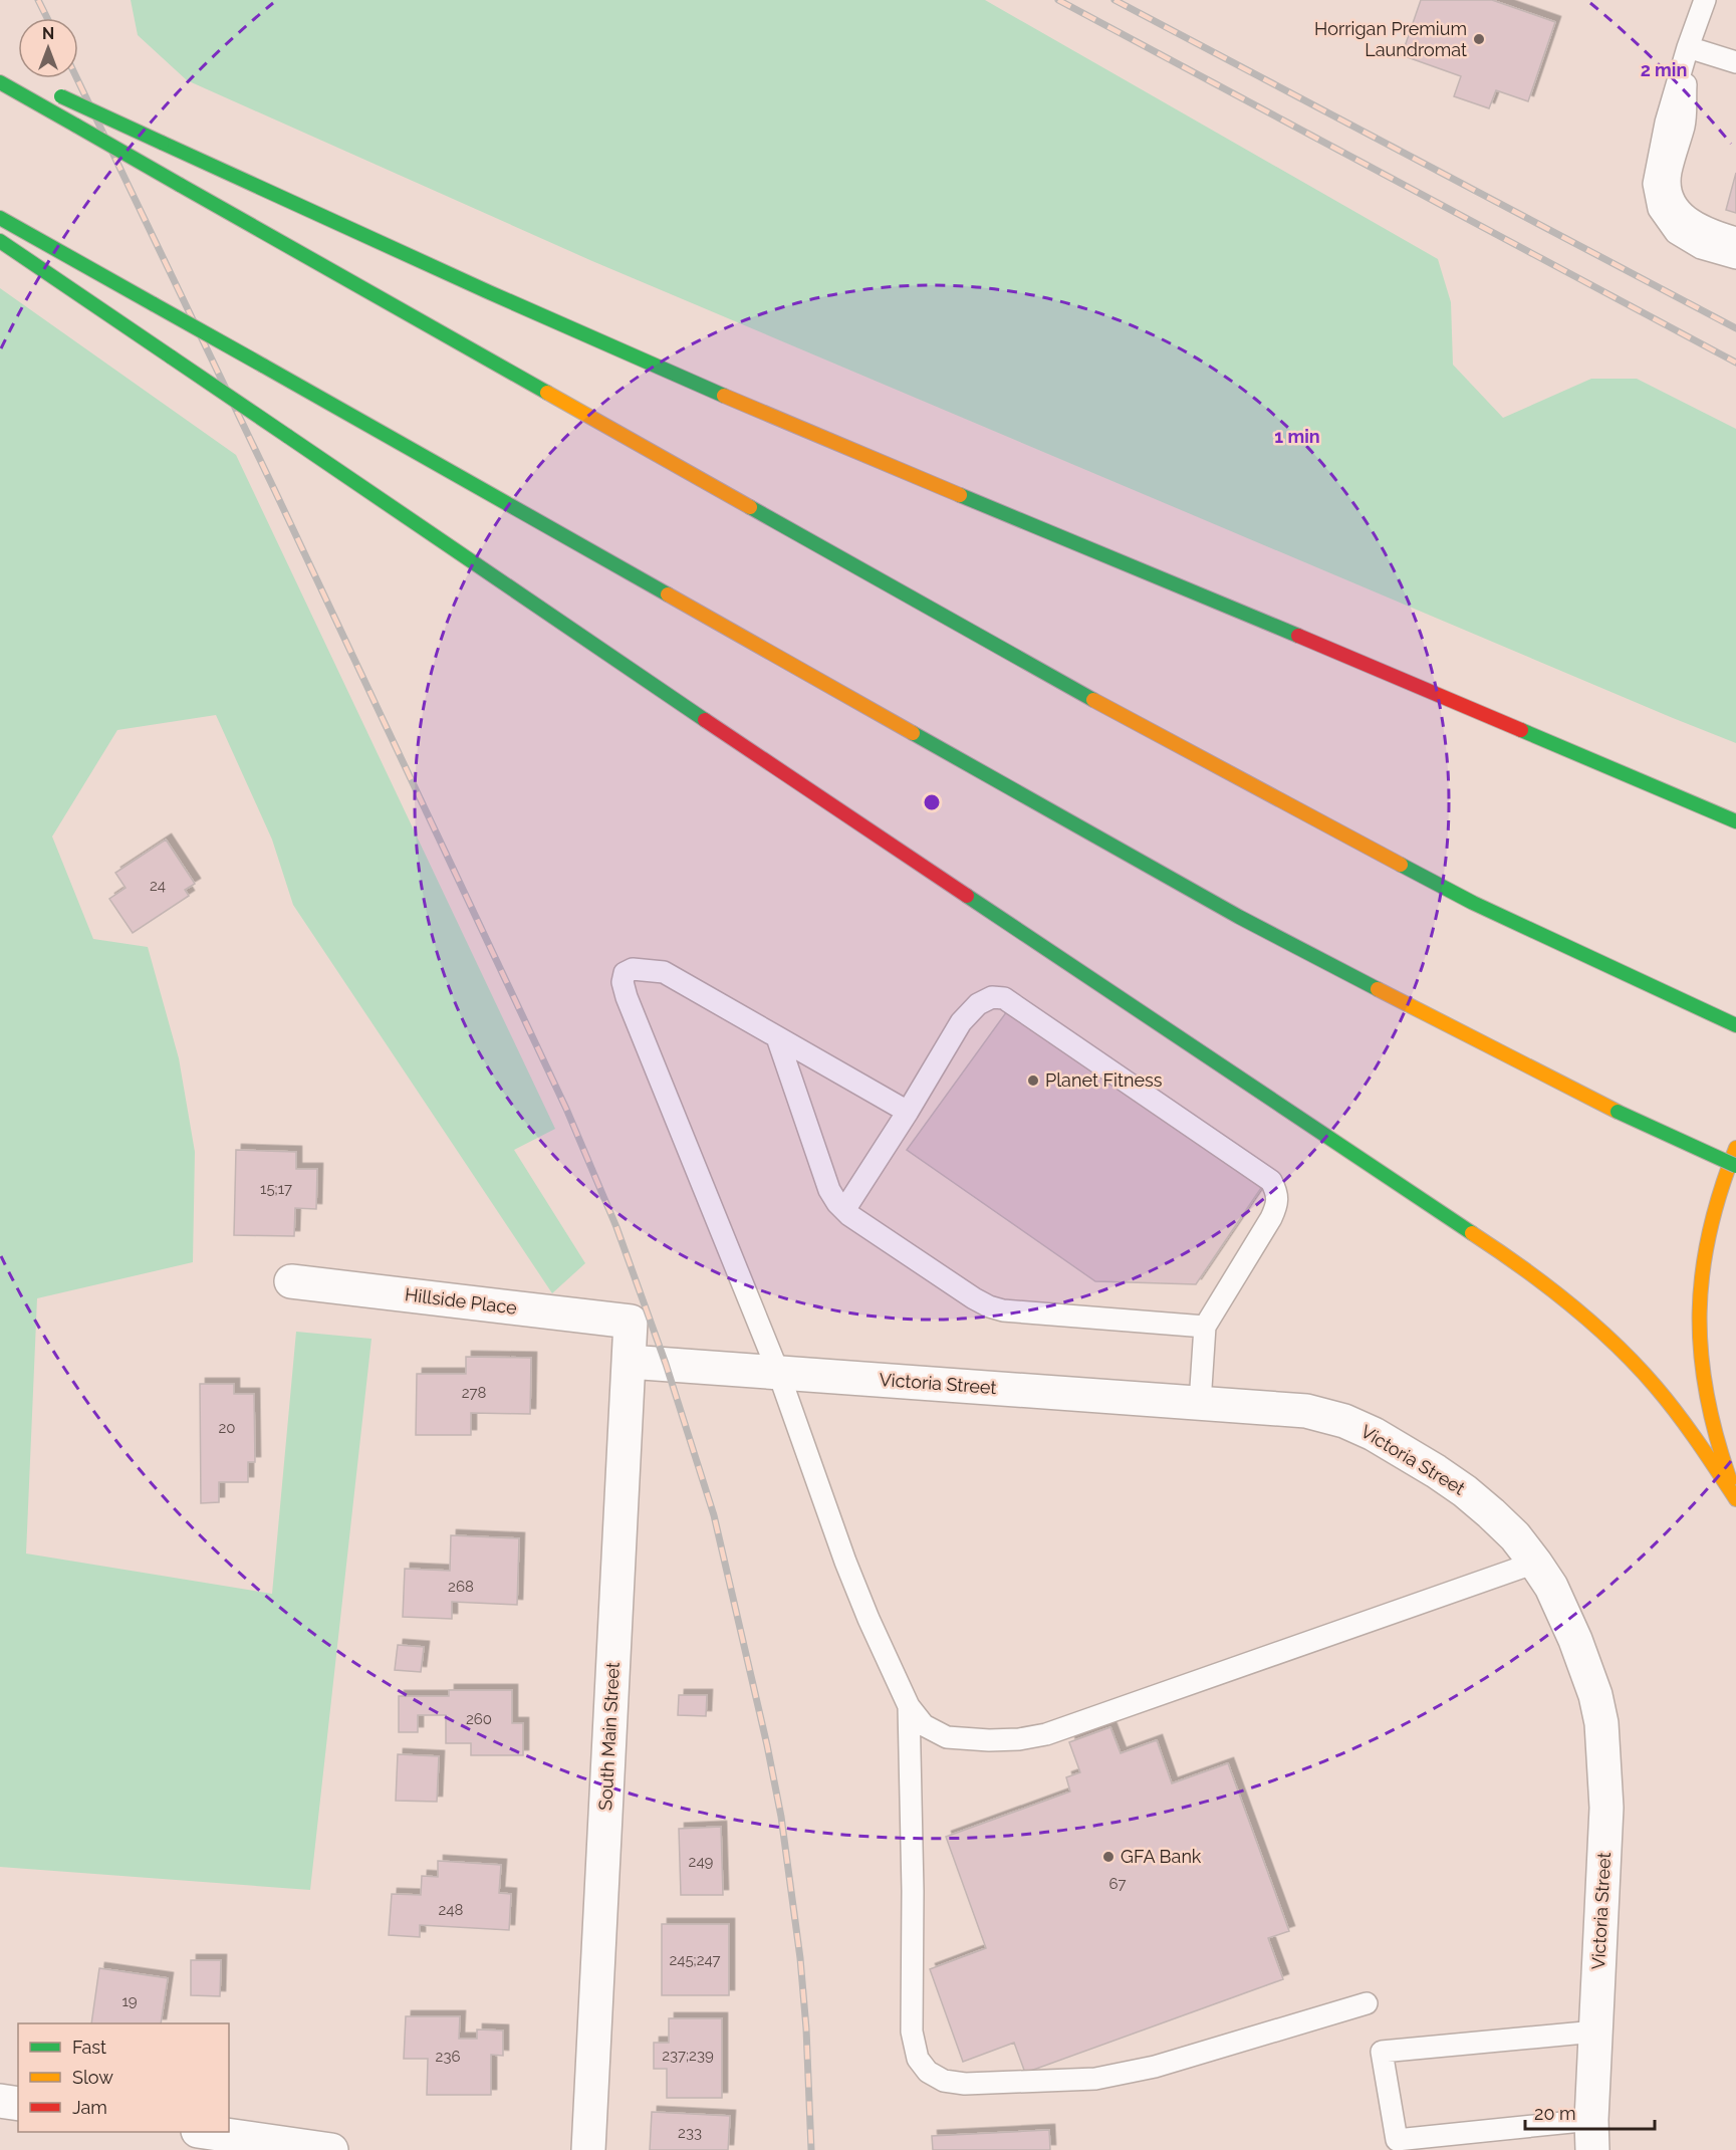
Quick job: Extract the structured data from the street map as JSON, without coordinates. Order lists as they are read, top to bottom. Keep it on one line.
{"streets":{"street":["Hillside Place","Victoria Street","South Main Street"]},"crossings":[["Hillside Place","South Main Street"],["Victoria Street","South Main Street"]],"places":["Horrigan Premium Laundromat","Planet Fitness","GFA Bank"],"house_numbers":["24","15;17","278","20","268","260","249","67","248","245;247","19","237;239","236","233"],"legend":["Fast","Slow","Jam"],"scale_bar":"20 m","north":"top","rings":["2 min","1 min"]}
